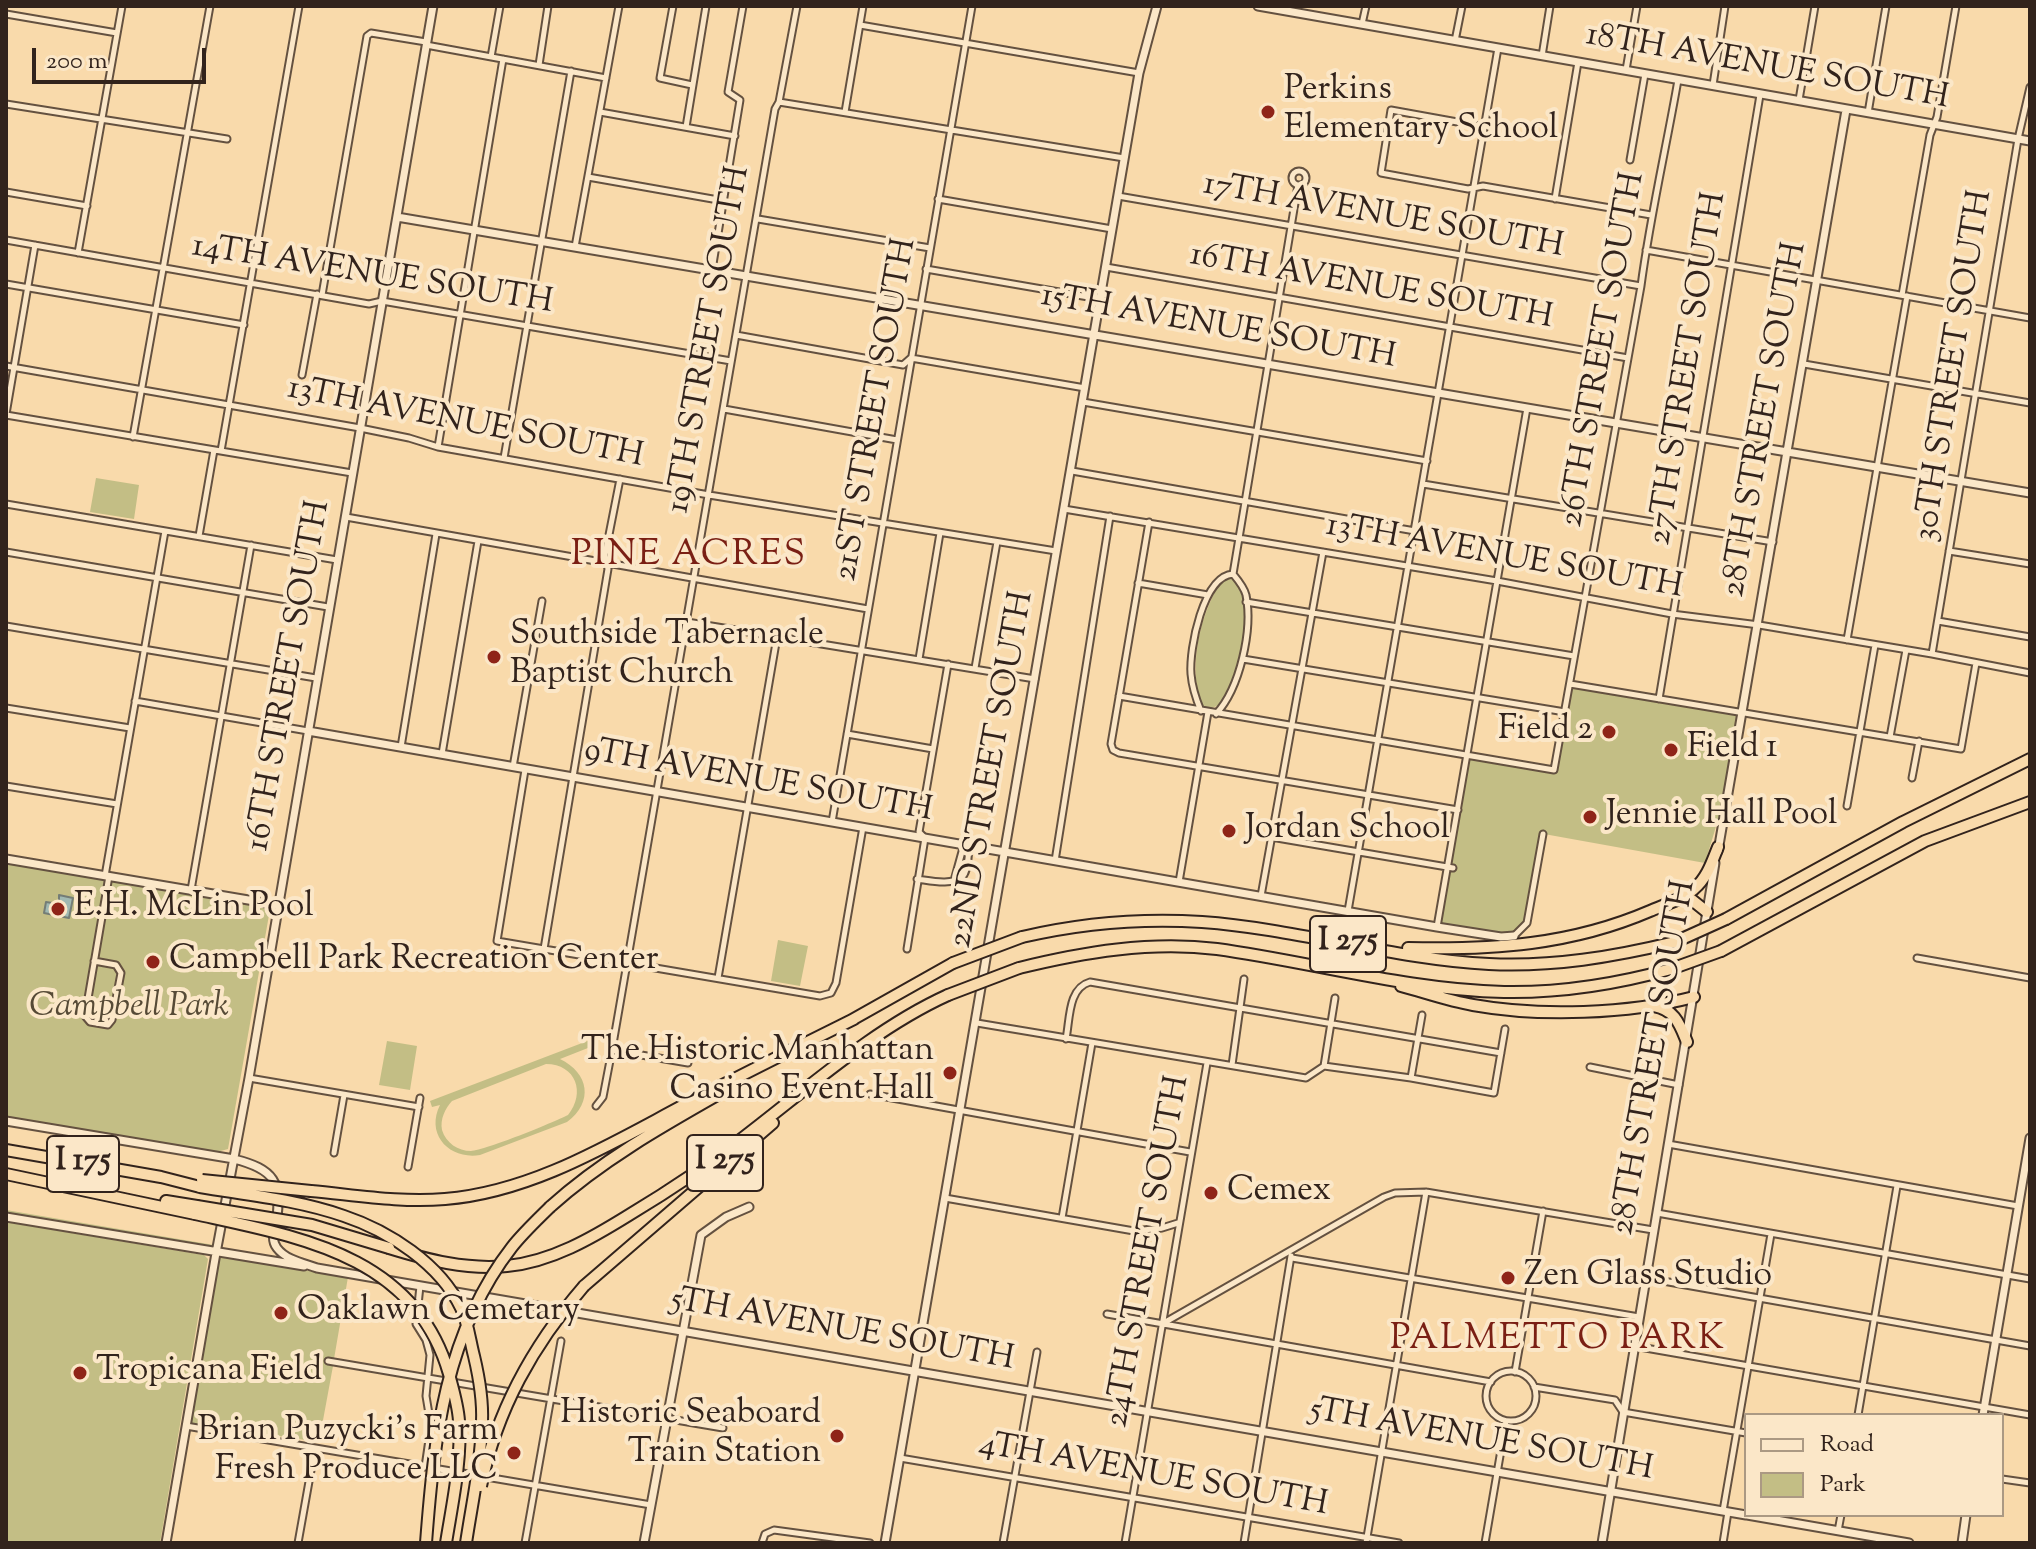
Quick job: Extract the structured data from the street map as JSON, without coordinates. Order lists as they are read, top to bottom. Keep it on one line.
{"streets":{"highway":["I 275","I 175"],"street":["18TH AVENUE SOUTH","17TH AVENUE SOUTH","14TH AVENUE SOUTH","16TH AVENUE SOUTH","15TH AVENUE SOUTH","19TH STREET SOUTH","26TH STREET SOUTH","30TH STREET SOUTH","27TH STREET SOUTH","21ST STREET SOUTH","28TH STREET SOUTH","13TH AVENUE SOUTH","16TH STREET SOUTH","22ND STREET SOUTH","9TH AVENUE SOUTH","24TH STREET SOUTH","5TH AVENUE SOUTH","4TH AVENUE SOUTH"]},"crossings":[["18TH AVENUE SOUTH","26TH STREET SOUTH"],["18TH AVENUE SOUTH","30TH STREET SOUTH"],["18TH AVENUE SOUTH","27TH STREET SOUTH"],["18TH AVENUE SOUTH","28TH STREET SOUTH"],["17TH AVENUE SOUTH","26TH STREET SOUTH"],["17TH AVENUE SOUTH","22ND STREET SOUTH"],["14TH AVENUE SOUTH","19TH STREET SOUTH"],["14TH AVENUE SOUTH","16TH STREET SOUTH"],["16TH AVENUE SOUTH","26TH STREET SOUTH"],["16TH AVENUE SOUTH","22ND STREET SOUTH"],["15TH AVENUE SOUTH","19TH STREET SOUTH"],["15TH AVENUE SOUTH","26TH STREET SOUTH"],["15TH AVENUE SOUTH","30TH STREET SOUTH"],["15TH AVENUE SOUTH","27TH STREET SOUTH"],["15TH AVENUE SOUTH","21ST STREET SOUTH"],["15TH AVENUE SOUTH","28TH STREET SOUTH"],["15TH AVENUE SOUTH","16TH STREET SOUTH"],["15TH AVENUE SOUTH","22ND STREET SOUTH"],["19TH STREET SOUTH","13TH AVENUE SOUTH"],["19TH STREET SOUTH","9TH AVENUE SOUTH"],["26TH STREET SOUTH","13TH AVENUE SOUTH"],["30TH STREET SOUTH","13TH AVENUE SOUTH"],["27TH STREET SOUTH","13TH AVENUE SOUTH"],["21ST STREET SOUTH","13TH AVENUE SOUTH"],["21ST STREET SOUTH","9TH AVENUE SOUTH"],["28TH STREET SOUTH","13TH AVENUE SOUTH"],["28TH STREET SOUTH","5TH AVENUE SOUTH"],["13TH AVENUE SOUTH","16TH STREET SOUTH"],["13TH AVENUE SOUTH","22ND STREET SOUTH"],["16TH STREET SOUTH","9TH AVENUE SOUTH"],["16TH STREET SOUTH","5TH AVENUE SOUTH"],["22ND STREET SOUTH","9TH AVENUE SOUTH"],["22ND STREET SOUTH","5TH AVENUE SOUTH"],["22ND STREET SOUTH","4TH AVENUE SOUTH"],["24TH STREET SOUTH","5TH AVENUE SOUTH"],["24TH STREET SOUTH","4TH AVENUE SOUTH"]],"districts":["PINE ACRES","PALMETTO PARK"],"parks":["Campbell Park"],"places":["Perkins Elementary School","Southside Tabernacle Baptist Church","Field 2","Field 1","Jennie Hall Pool","Jordan School","E.H. McLin Pool","Campbell Park Recreation Center","The Historic Manhattan Casino Event Hall","Cemex","Zen Glass Studio","Oaklawn Cemetary","Tropicana Field","Historic Seaboard Train Station","Brian Puzycki's Farm Fresh Produce LLC"],"legend":["Road","Park"],"scale_bar":"200 m"}
